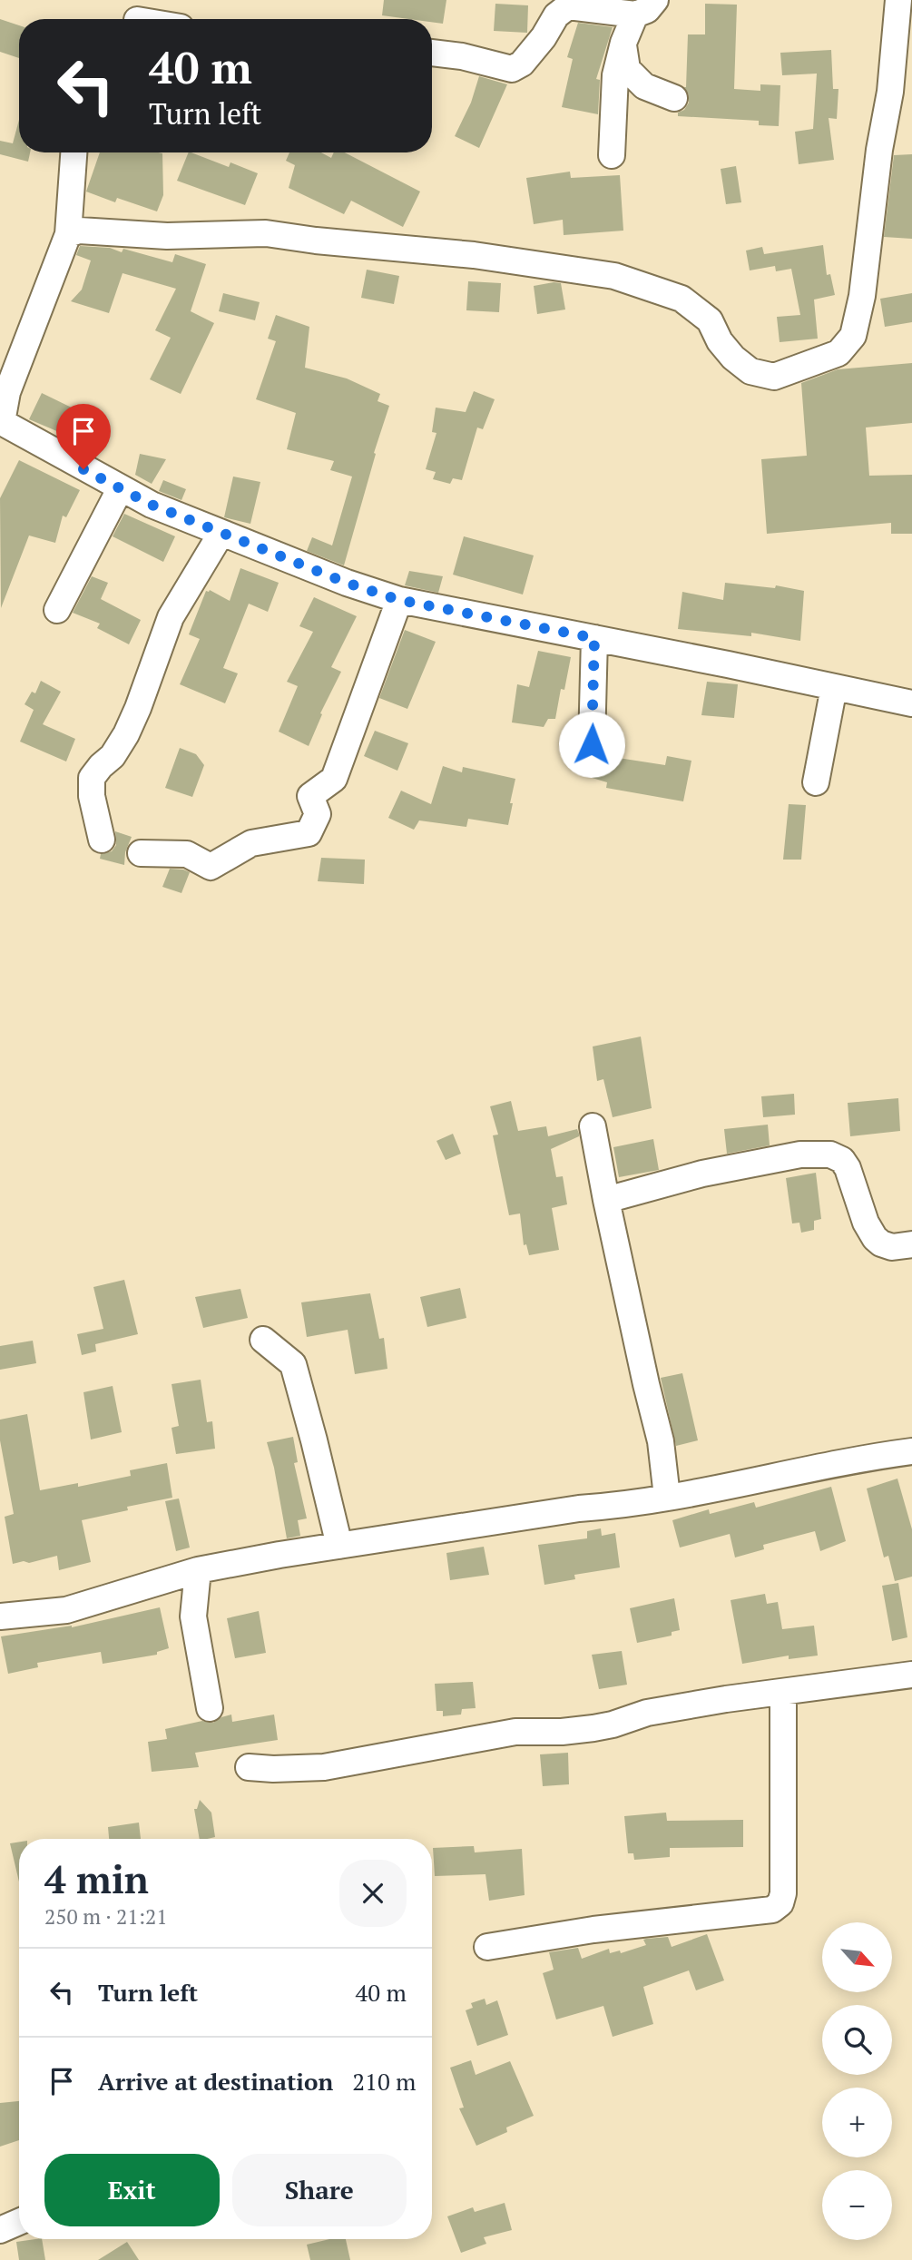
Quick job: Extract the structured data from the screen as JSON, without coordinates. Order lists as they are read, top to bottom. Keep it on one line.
{"north":"bottom right","page":{"turn":["40 m","Turn left"],"heading":["4 min","250 m · 21:21"],"map_buttons":["+","−"],"list":[{"name":"Turn left","value":"40 m"},{"name":"Arrive at destination","value":"210 m"}],"buttons":["Exit","Share"]}}
